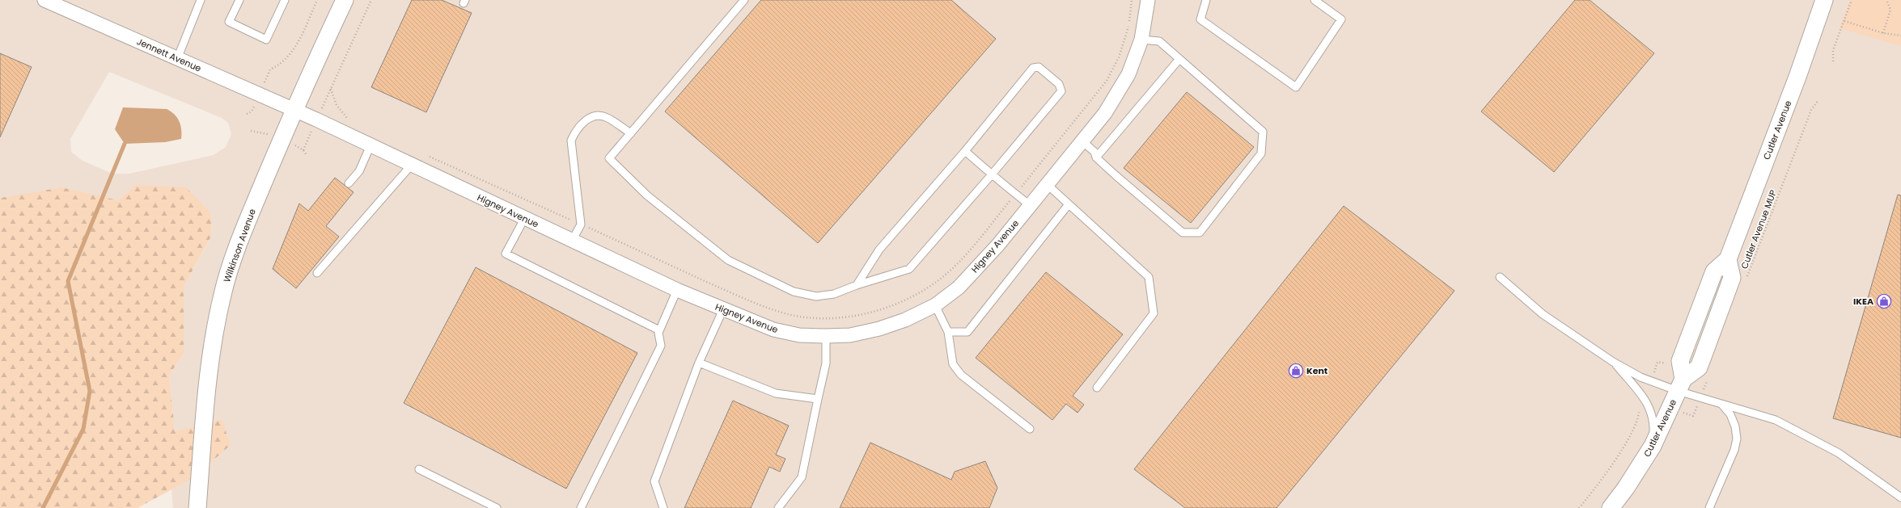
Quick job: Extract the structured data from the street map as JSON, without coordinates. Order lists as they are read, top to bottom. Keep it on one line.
{"streets":{"street":["Jennett Avenue","Cutler Avenue","Higney Avenue","Wilkinson Avenue"],"path":["Cutler Avenue MUP"]},"crossings":[["Jennett Avenue","Higney Avenue"],["Jennett Avenue","Wilkinson Avenue"],["Higney Avenue","Wilkinson Avenue"]],"places":{"shop":["IKEA","Kent"]}}
